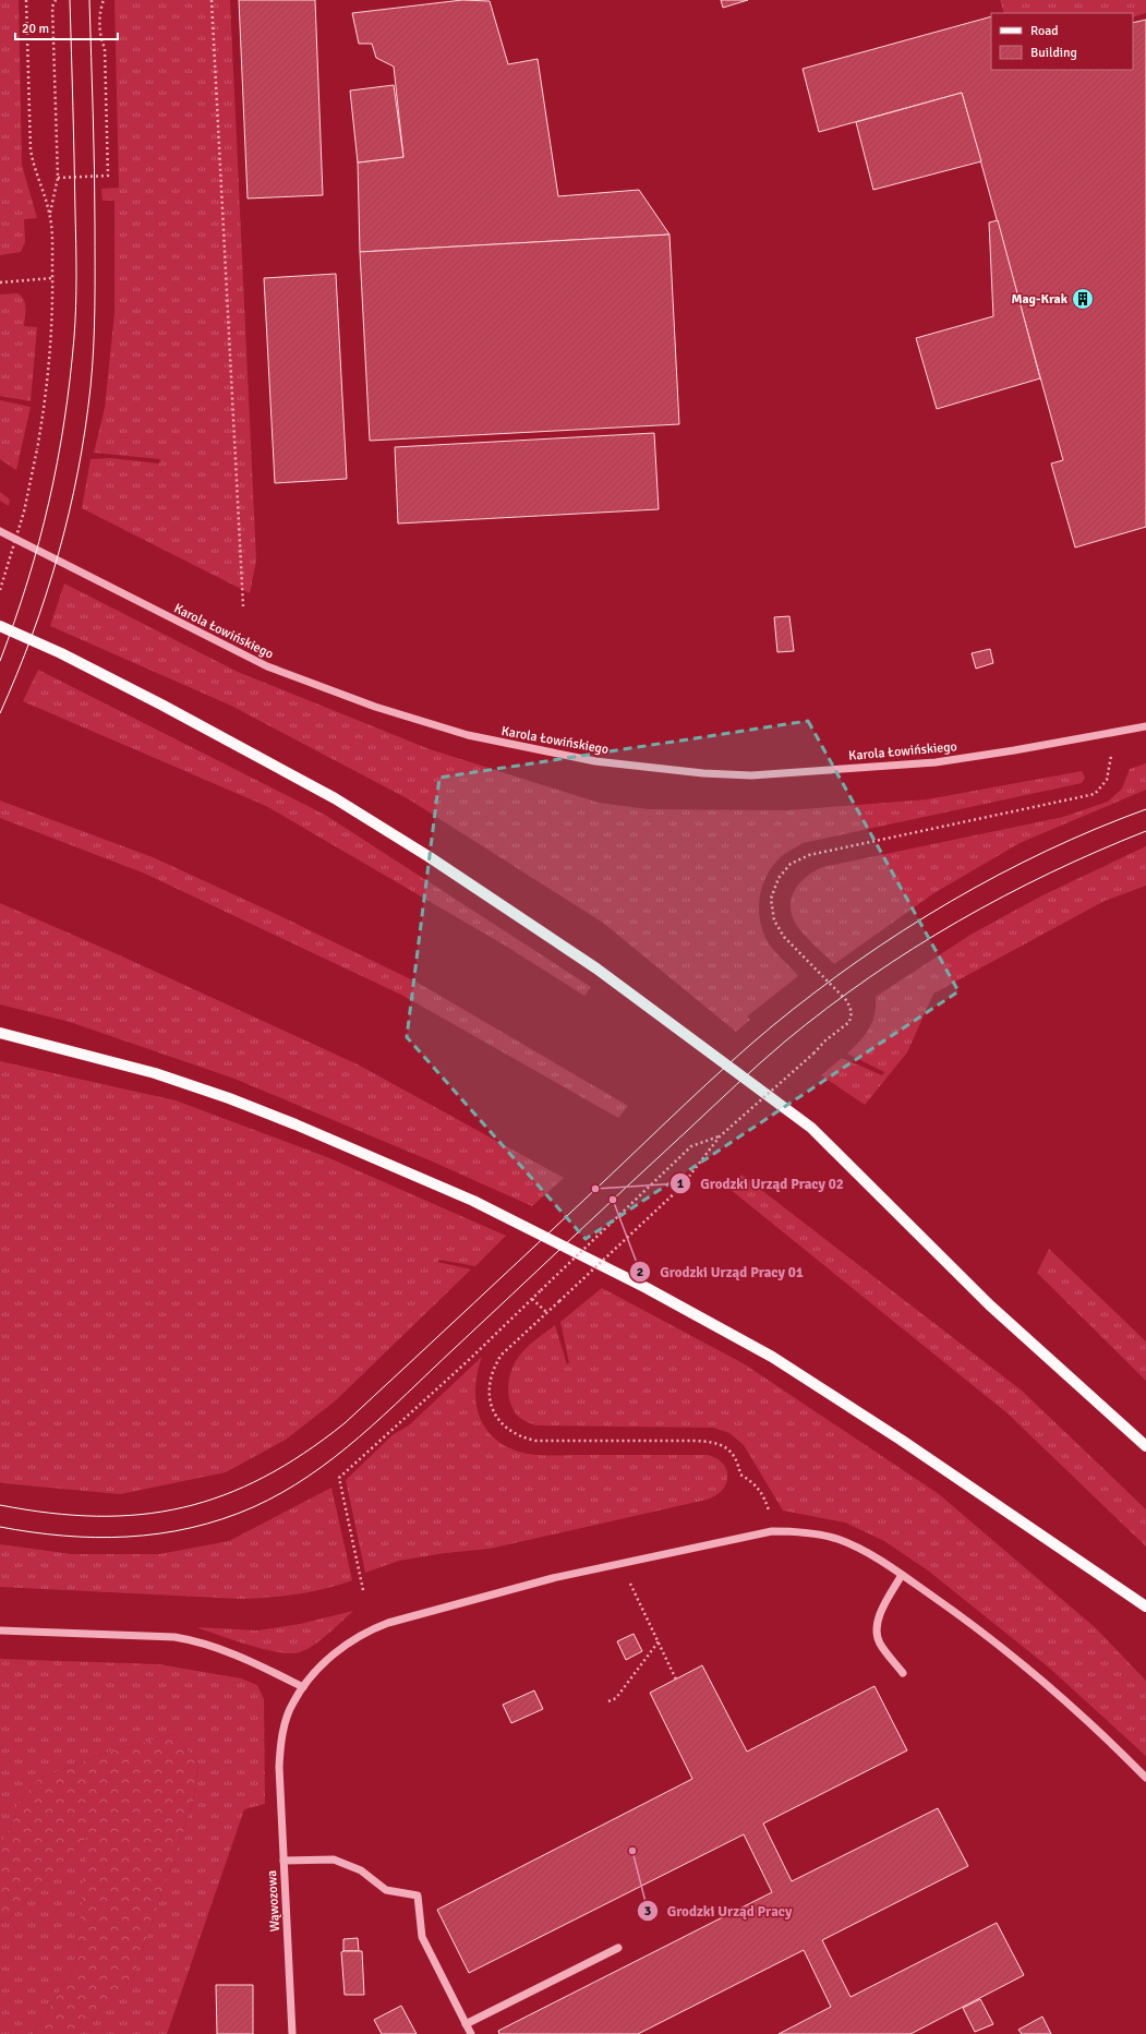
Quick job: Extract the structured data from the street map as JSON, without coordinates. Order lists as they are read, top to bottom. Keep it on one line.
{"streets":{"street":["Karola Łowińskiego","Wąwozowa"]},"places":{"building":["Mag-Krak"],"other":["Grodzki Urząd Pracy 02","Grodzki Urząd Pracy 01","Grodzki Urząd Pracy"]},"legend":["Road","Building"],"scale_bar":"20 m"}
